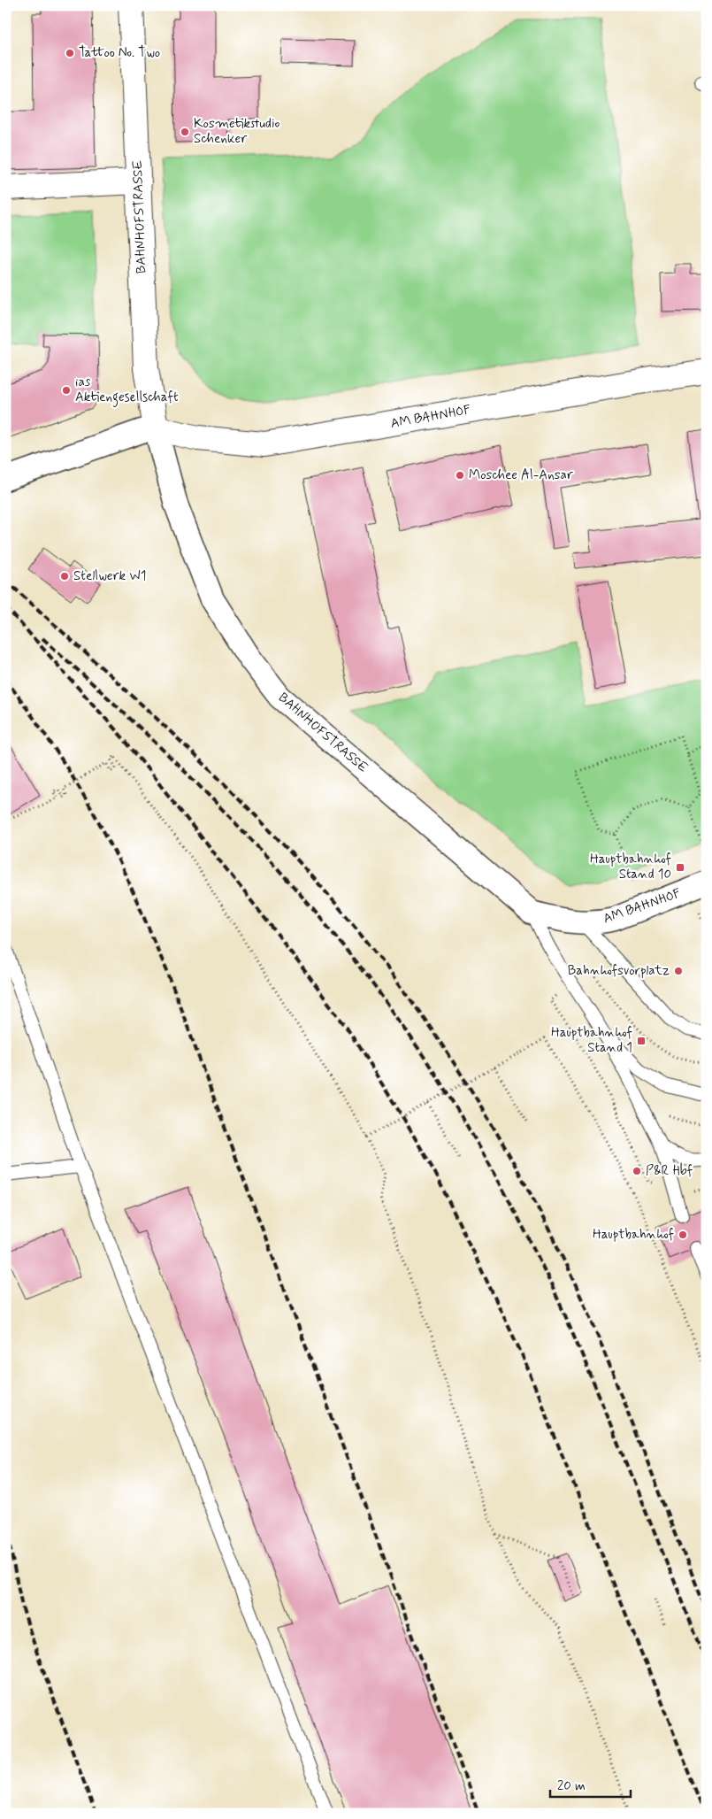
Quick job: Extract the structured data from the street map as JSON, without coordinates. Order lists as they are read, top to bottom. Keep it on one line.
{"streets":{"street":["BAHNHOFSTRASSE","AM BAHNHOF"]},"crossings":[["BAHNHOFSTRASSE","AM BAHNHOF"]],"places":{"other":["Tattoo No. Two","Kosmetikstudio Schenker","ias Aktiengesellschaft","Moschee Al-Ansar","Stellwerk W1","Bahnhofsvorplatz","P&R Hbf","Hauptbahnhof"],"transit":["Hauptbahnhof Stand 10","Hauptbahnhof Stand 1"]},"scale_bar":"20 m"}
